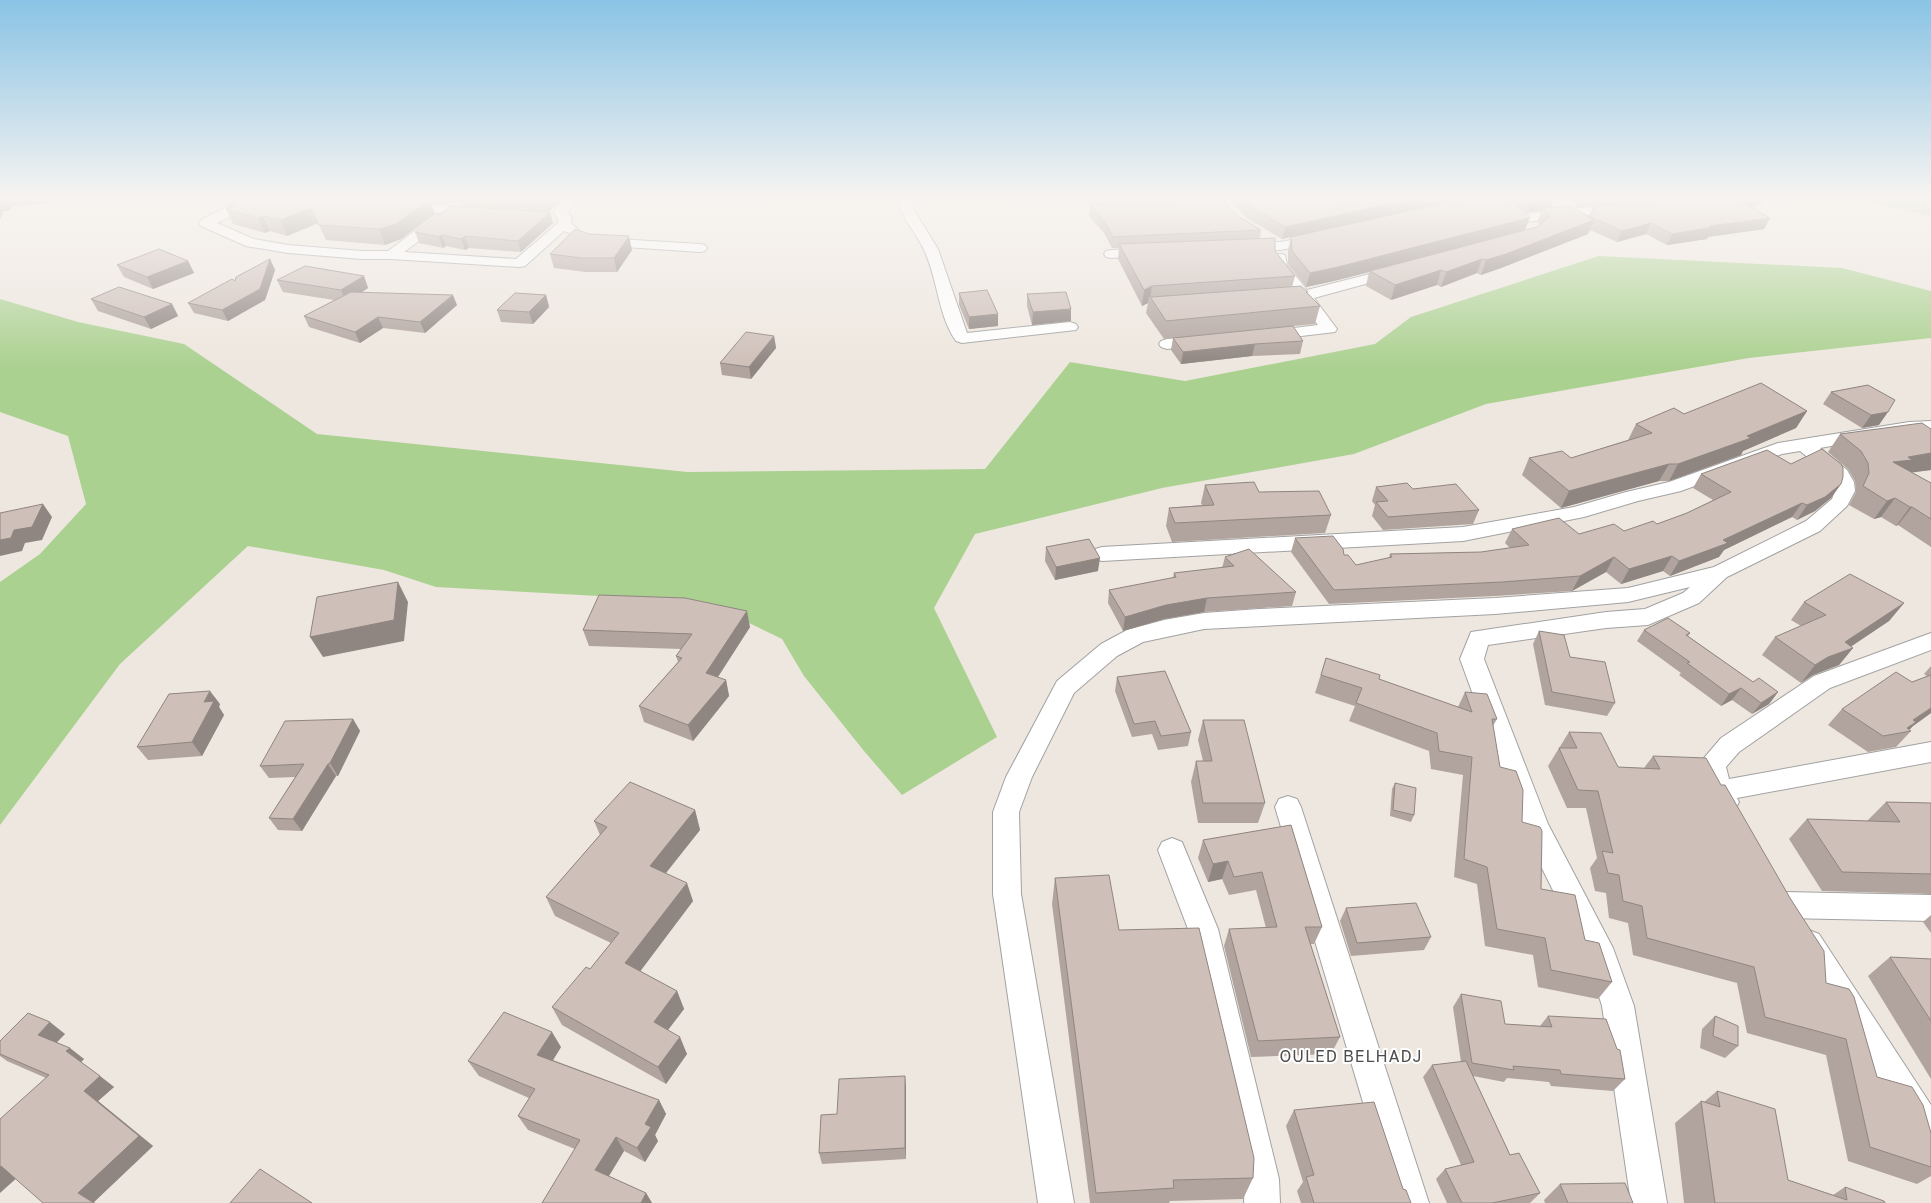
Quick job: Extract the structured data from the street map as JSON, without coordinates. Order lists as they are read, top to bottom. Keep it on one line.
{"districts":["OULED BELHADJ"]}
